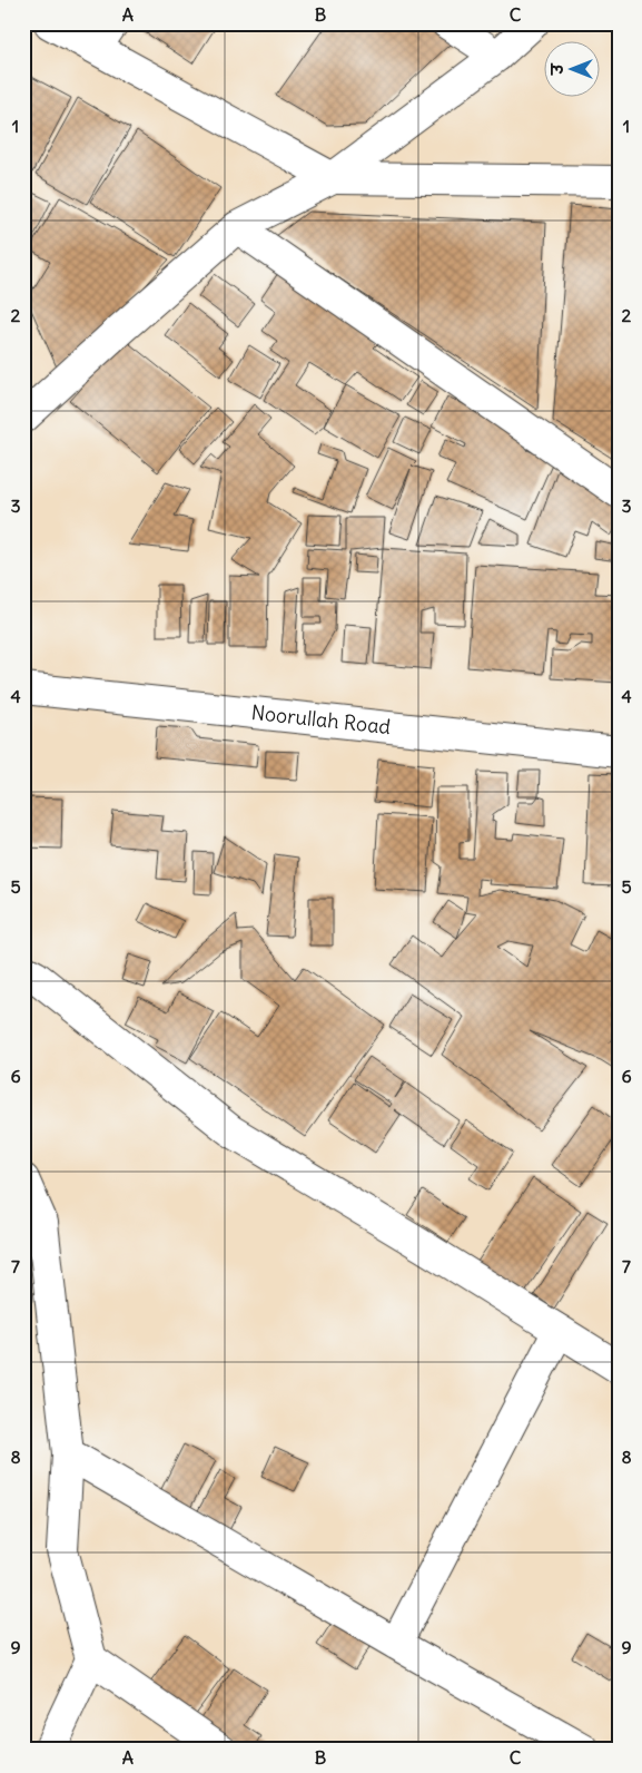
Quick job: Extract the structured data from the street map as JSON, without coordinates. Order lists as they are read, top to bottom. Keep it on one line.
{"streets":{"street":["Noorullah Road"]},"north":"left","grid":{"columns":["A","B","C"],"rows":["1","2","3","4","5","6","7","8","9"]}}
